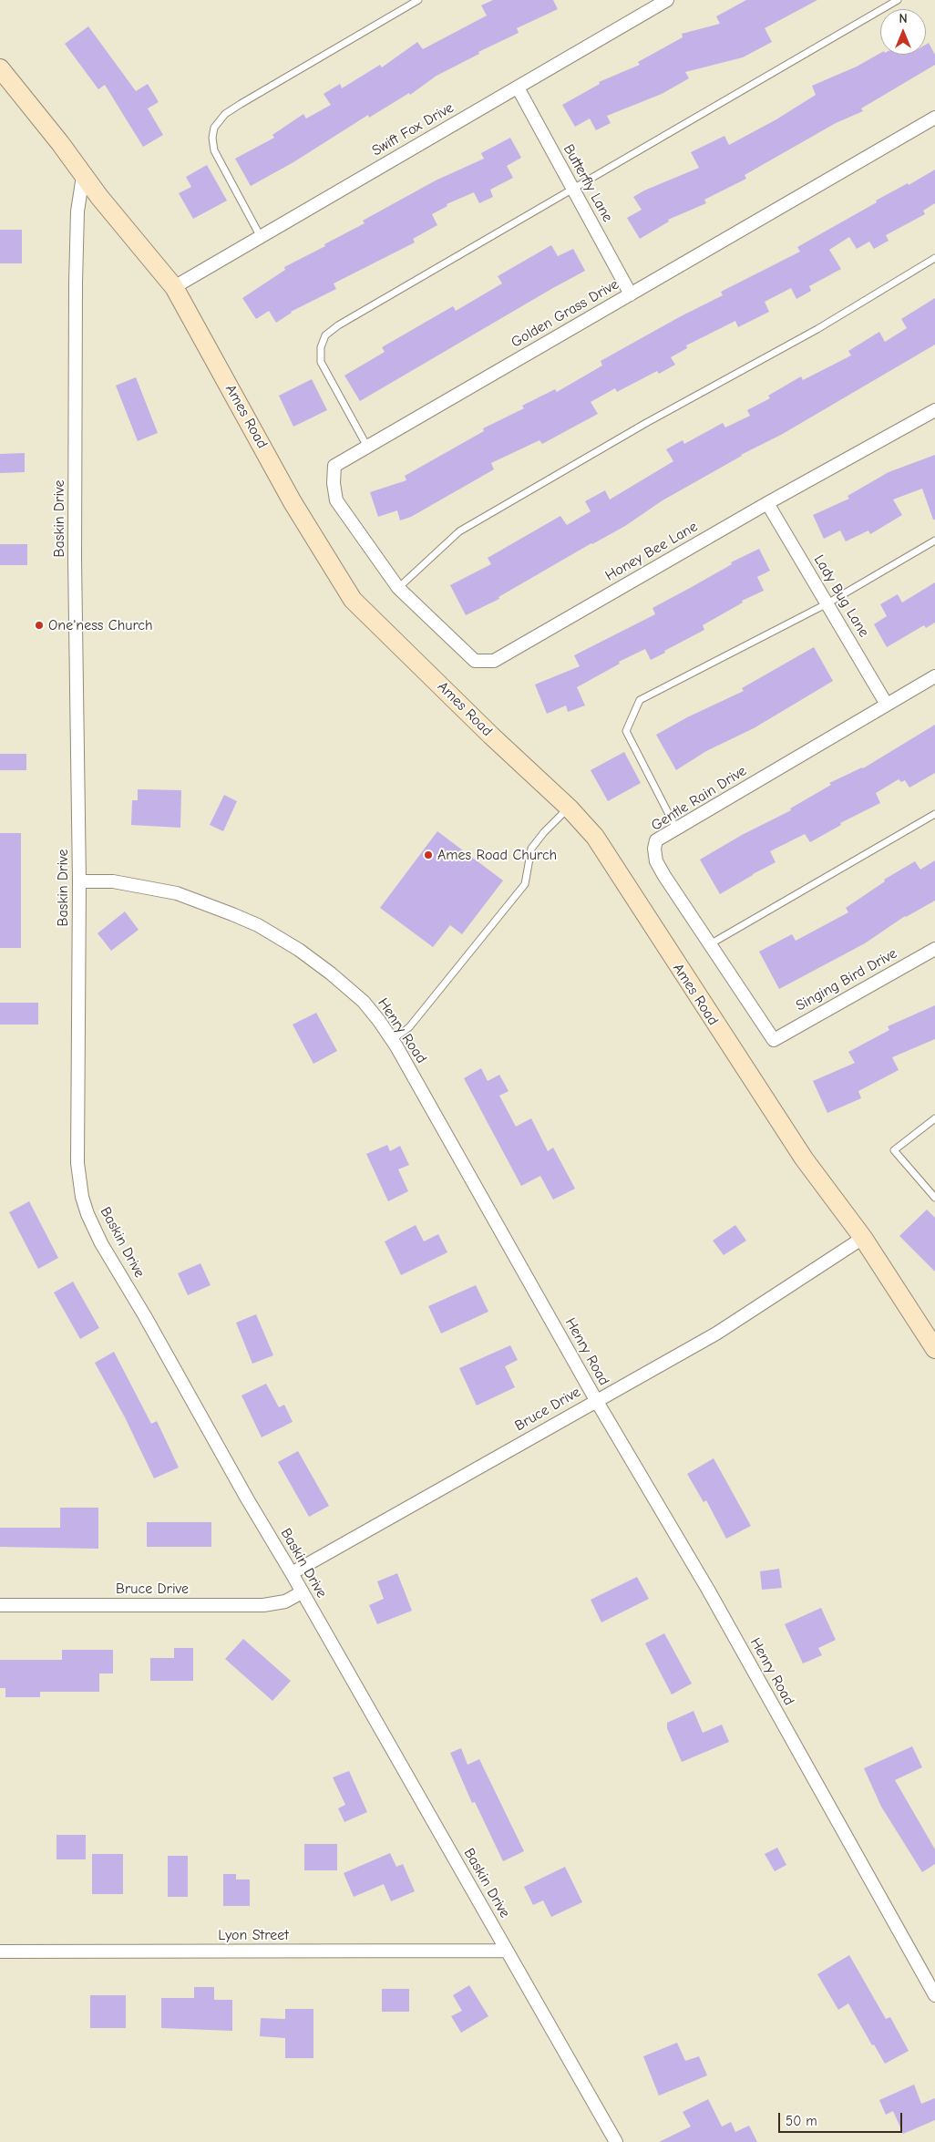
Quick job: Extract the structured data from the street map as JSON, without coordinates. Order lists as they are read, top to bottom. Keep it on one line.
{"streets":{"street":["Swift Fox Drive","Butterfly Lane","Golden Grass Drive","Ames Road","Baskin Drive","Honey Bee Lane","Lady Bug Lane","Gentle Rain Drive","Singing Bird Drive","Henry Road","Bruce Drive","Lyon Street"]},"crossings":[["Swift Fox Drive","Butterfly Lane"],["Swift Fox Drive","Ames Road"],["Butterfly Lane","Golden Grass Drive"],["Golden Grass Drive","Honey Bee Lane"],["Ames Road","Baskin Drive"],["Ames Road","Bruce Drive"],["Baskin Drive","Henry Road"],["Baskin Drive","Bruce Drive"],["Baskin Drive","Lyon Street"],["Honey Bee Lane","Lady Bug Lane"],["Lady Bug Lane","Gentle Rain Drive"],["Gentle Rain Drive","Singing Bird Drive"],["Henry Road","Bruce Drive"]],"places":["One'ness Church","Ames Road Church"],"scale_bar":"50 m","north":"top"}
